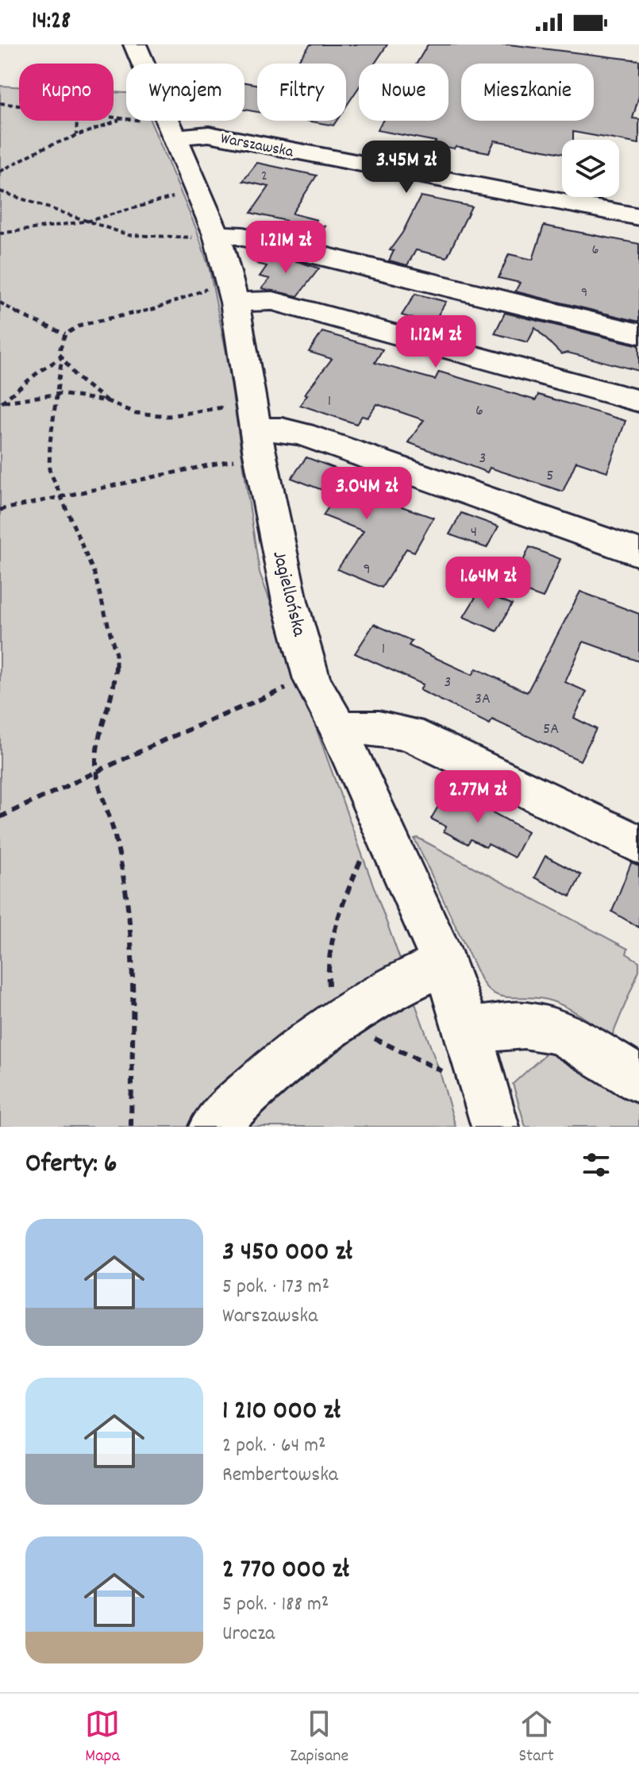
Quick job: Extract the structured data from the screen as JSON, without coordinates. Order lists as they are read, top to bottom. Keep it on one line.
{"streets":{"street":["Warszawska","Jagiellońska"]},"crossings":[["Warszawska","Jagiellońska"]],"house_numbers":["2","6","9","1","6","3","5","4","9","1","3","3A","5A"],"page":{"status":"14:28","chip":["Kupno","Wynajem","Filtry","Nowe","Mieszkanie"],"price":["3.45M zł","1.21M zł","1.12M zł","3.04M zł","1.64M zł","2.77M zł"],"heading":"Oferty: 6","list":[{"name":"3 450 000 zł","note":"5 pok. · 173 m² · Warszawska"},{"name":"1 210 000 zł","note":"2 pok. · 64 m² · Rembertowska"},{"name":"2 770 000 zł","note":"5 pok. · 188 m² · Urocza"}],"tabs":["Mapa","Zapisane","Start"]}}
